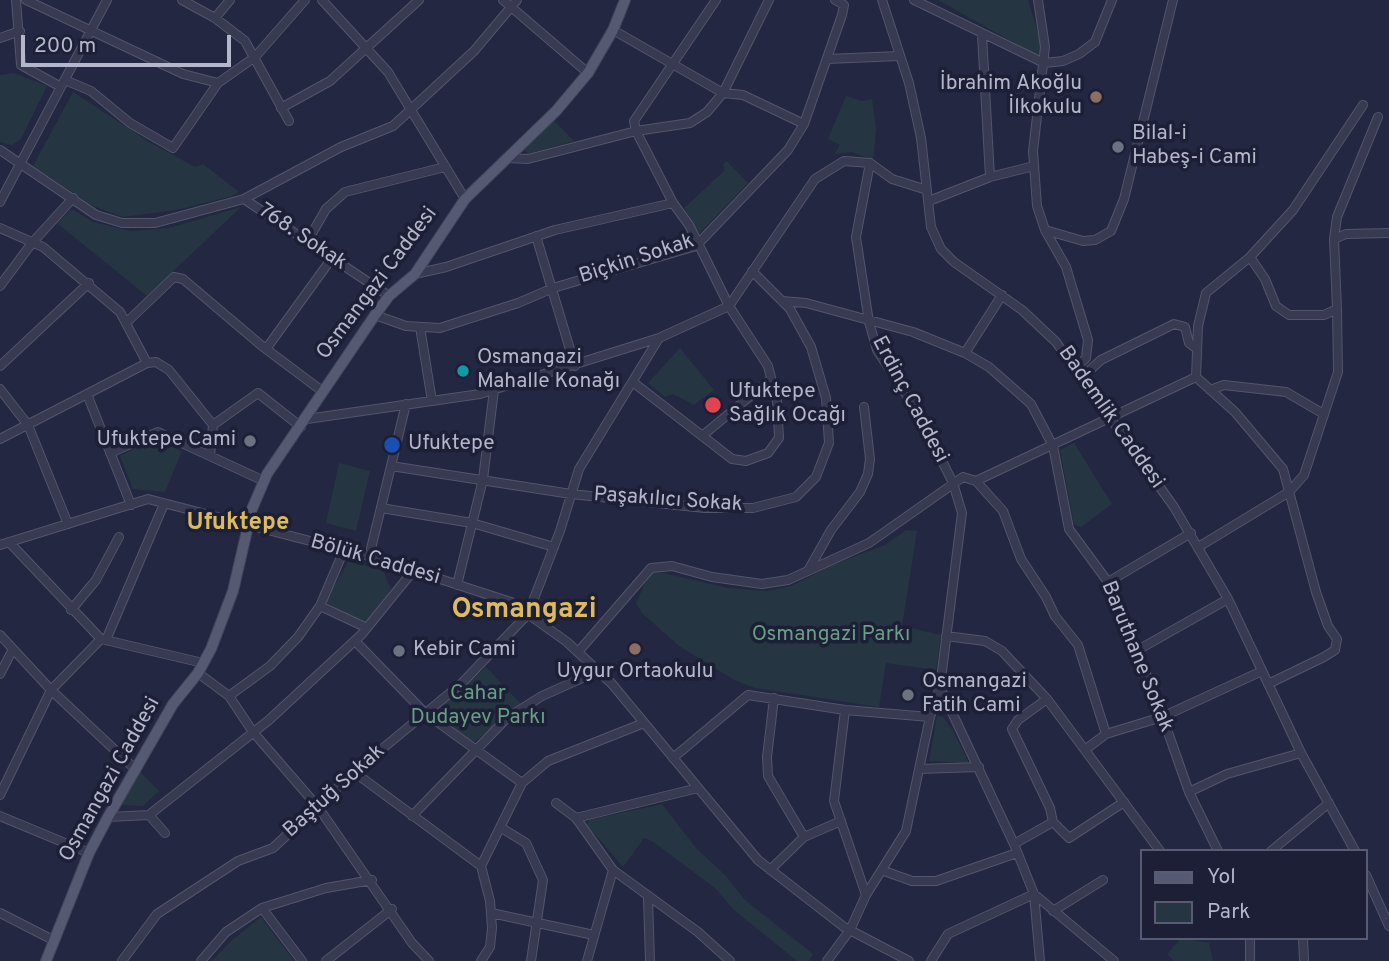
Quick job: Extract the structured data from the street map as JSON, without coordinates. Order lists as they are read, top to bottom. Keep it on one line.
{"streets":{"main road":["Osmangazi Caddesi"],"street":["768. Sokak","Biçkin Sokak","Erdinç Caddesi","Bademlik Caddesi","Paşakılıcı Sokak","Bölük Caddesi","Baruthane Sokak","Baştuğ Sokak"]},"crossings":[["768. Sokak","Osmangazi Caddesi"],["Biçkin Sokak","Osmangazi Caddesi"],["Osmangazi Caddesi","Bölük Caddesi"],["Erdinç Caddesi","Bölük Caddesi"],["Erdinç Caddesi","Baruthane Sokak"],["Paşakılıcı Sokak","Baruthane Sokak"],["Paşakılıcı Sokak","Baştuğ Sokak"],["Bölük Caddesi","Baştuğ Sokak"]],"districts":["Ufuktepe","Osmangazi"],"parks":["Osmangazi Parkı","Cahar Dudayev Parkı"],"places":["İbrahim Akoğlu İlkokulu","Bilal-i Habeş-i Cami","Osmangazi Mahalle Konağı","Ufuktepe Sağlık Ocağı","Ufuktepe Cami","Ufuktepe","Uygur Ortaokulu","Kebir Cami","Osmangazi Fatih Cami"],"legend":["Yol","Park"],"scale_bar":"200 m"}
